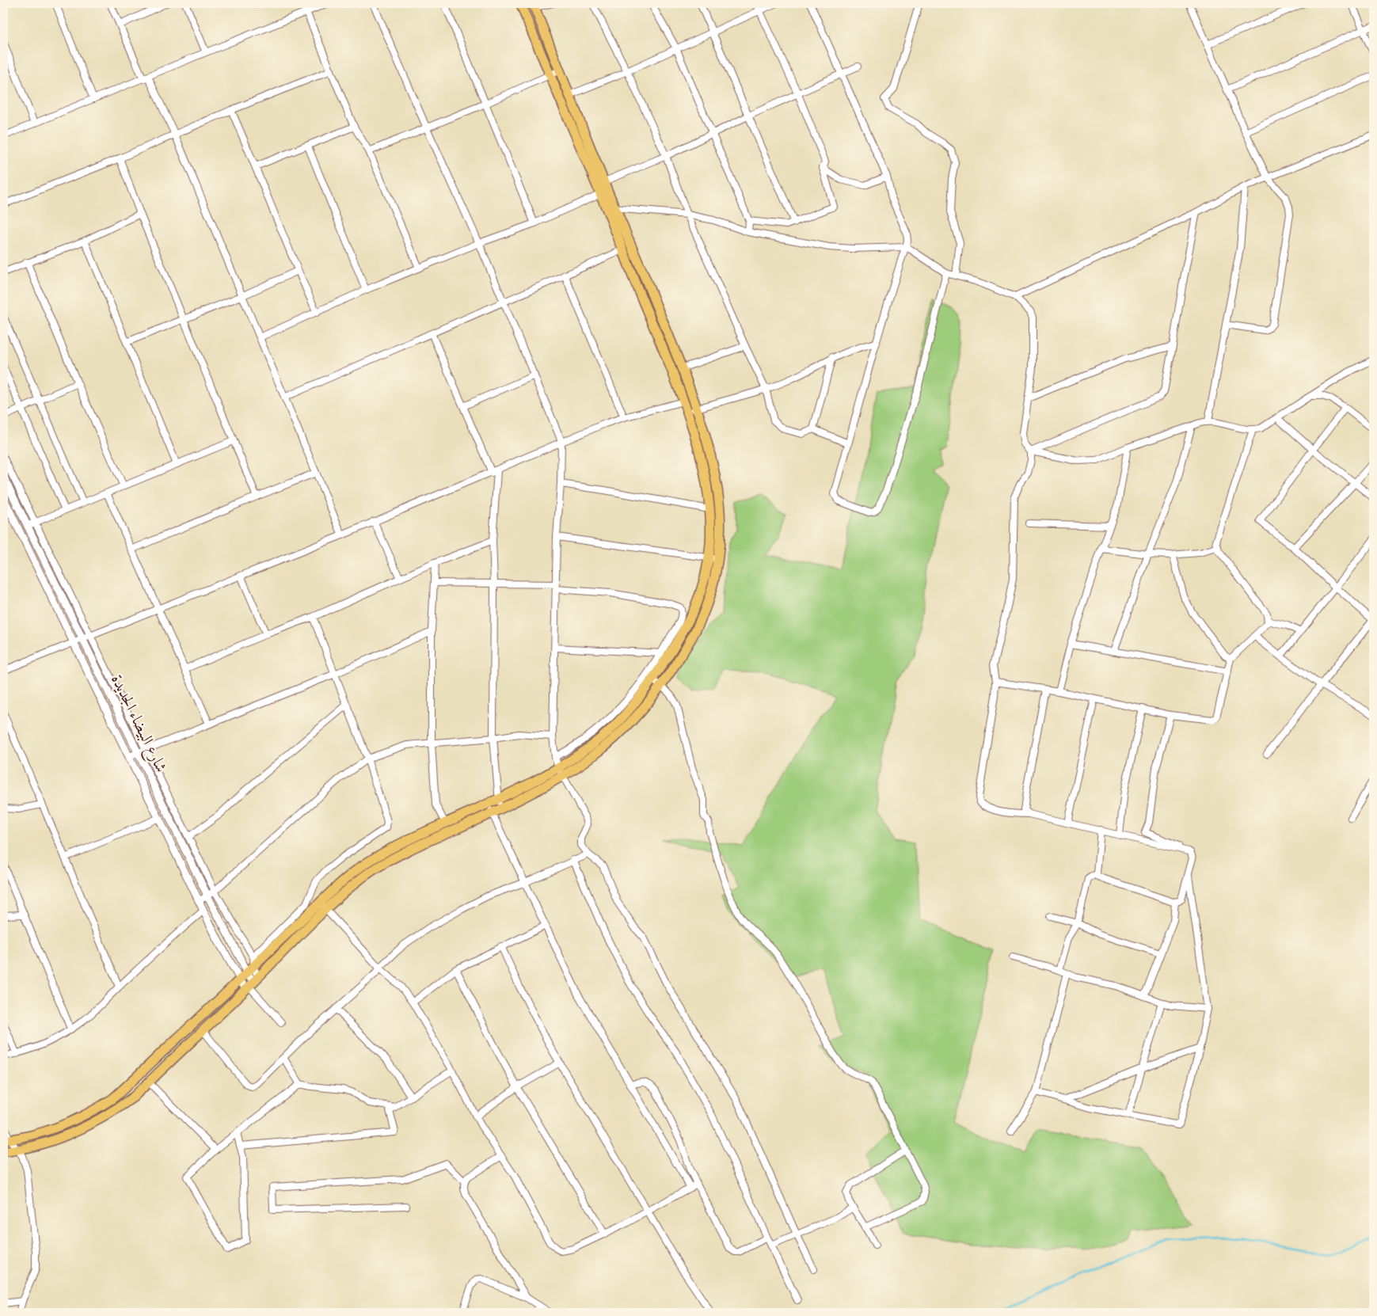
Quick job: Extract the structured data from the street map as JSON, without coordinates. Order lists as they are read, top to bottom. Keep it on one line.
{"streets":{"street":["شارع البيضاء الجديدة"]}}
